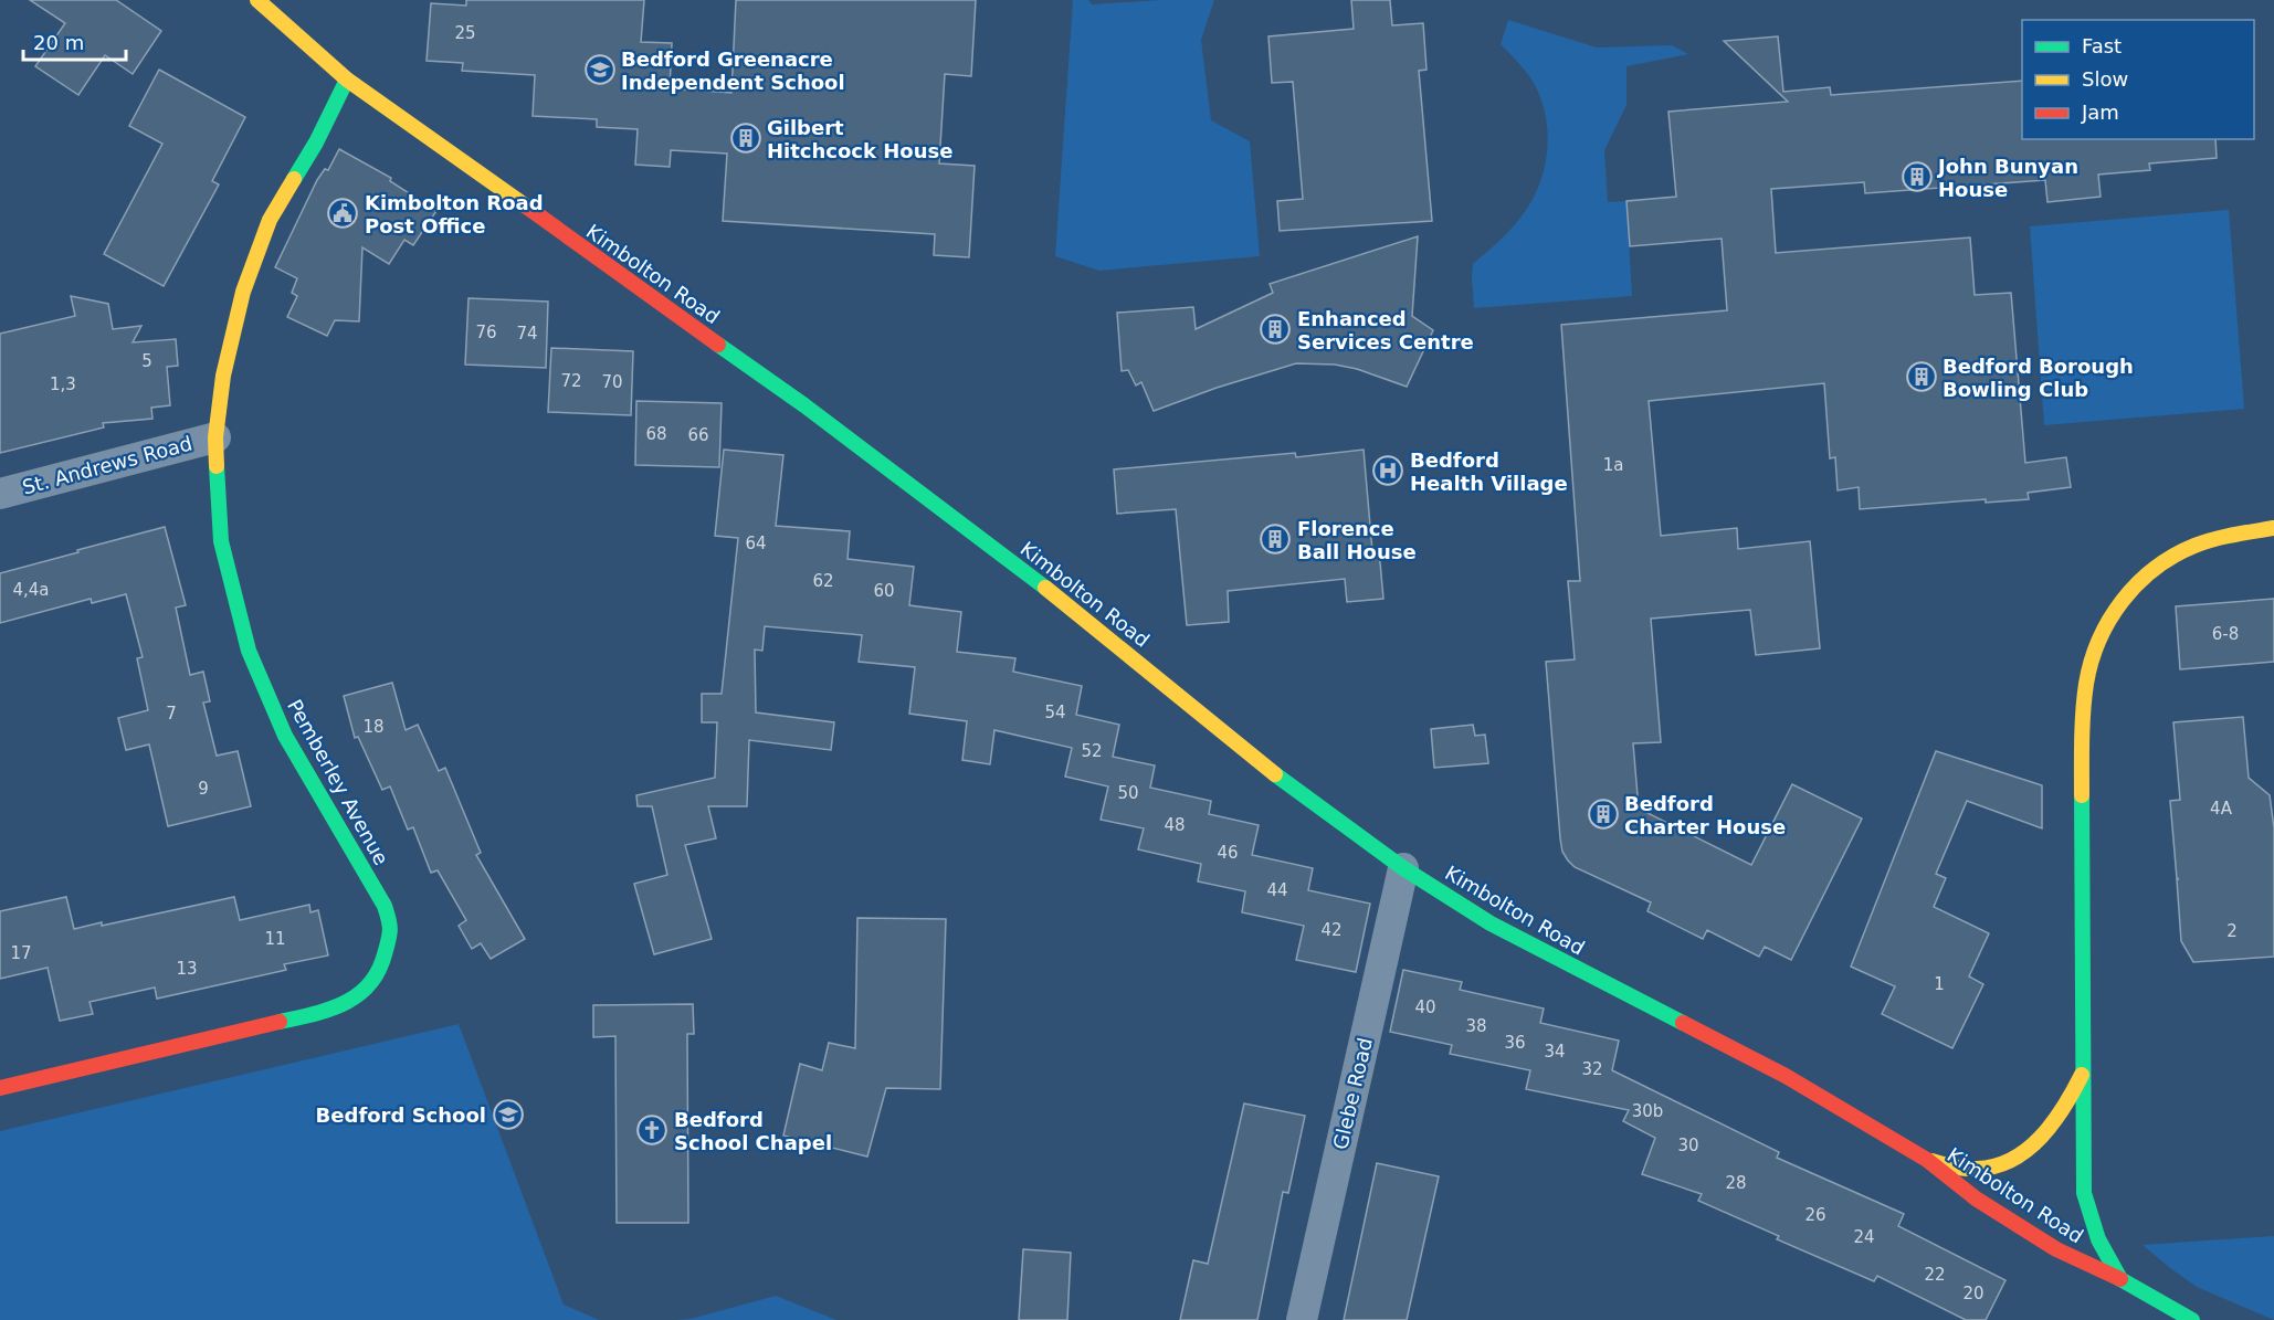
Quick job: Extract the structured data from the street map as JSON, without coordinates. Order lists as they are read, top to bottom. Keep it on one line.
{"streets":{"main road":["Kimbolton Road","Pemberley Avenue"],"street":["St. Andrews Road","Glebe Road"]},"crossings":[["Kimbolton Road","Pemberley Avenue"],["Kimbolton Road","Glebe Road"],["St. Andrews Road","Pemberley Avenue"]],"places":{"school or university":["Bedford Greenacre Independent School","Bedford School"],"building":["Gilbert Hitchcock House","John Bunyan House","Enhanced Services Centre","Bedford Borough Bowling Club","Florence Ball House","Bedford Charter House"],"public building":["Kimbolton Road Post Office"],"hospital":["Bedford Health Village"],"church":["Bedford School Chapel"]},"house_numbers":["25","76","74","5","72","70","1,3","68","66","1a","64","62","4,4a","60","6-8","54","7","18","52","9","50","4A","48","46","44","42","2","11","17","13","1","40","38","36","34","32","30b","30","28","26","24","22","20"],"legend":["Fast","Slow","Jam"],"scale_bar":"20 m"}
